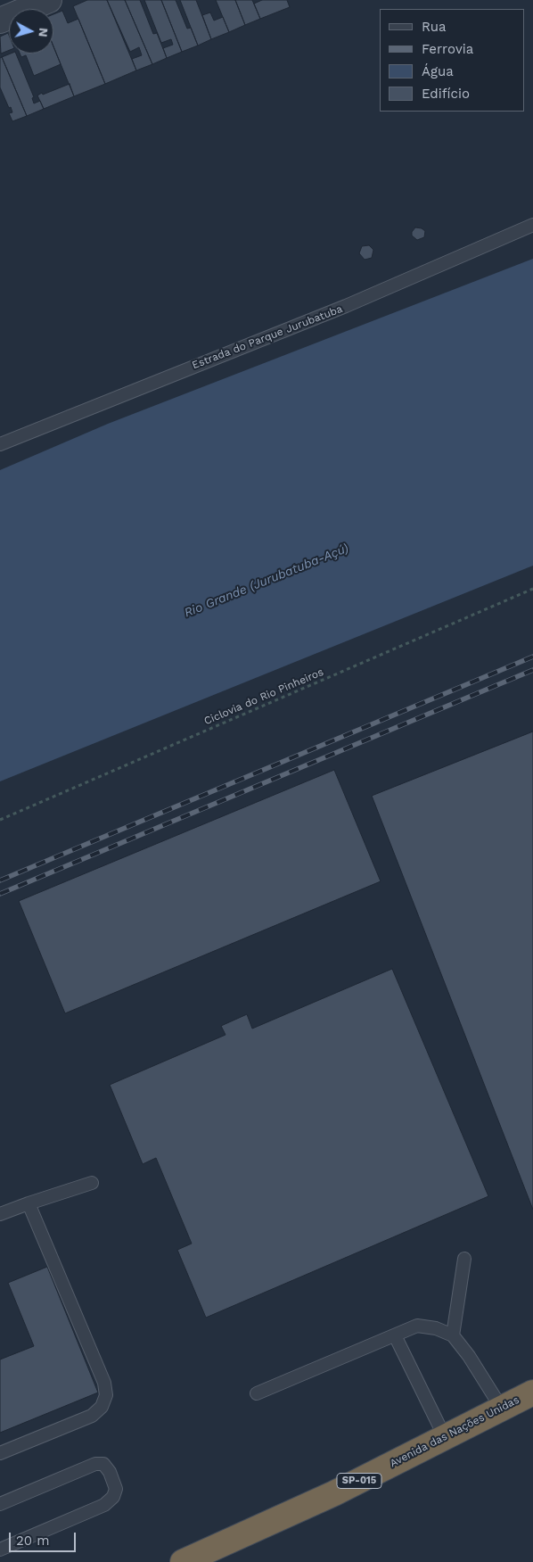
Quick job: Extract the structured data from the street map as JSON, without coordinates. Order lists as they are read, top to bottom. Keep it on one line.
{"streets":{"highway":["Avenida das Nações Unidas","SP-015"],"lane":["Estrada do Parque Jurubatuba"],"path":["Ciclovia do Rio Pinheiros"]},"water":["Rio Grande (Jurubatuba-Açú)"],"legend":["Rua","Ferrovia","Água","Edifício"],"scale_bar":"20 m","north":"right"}
